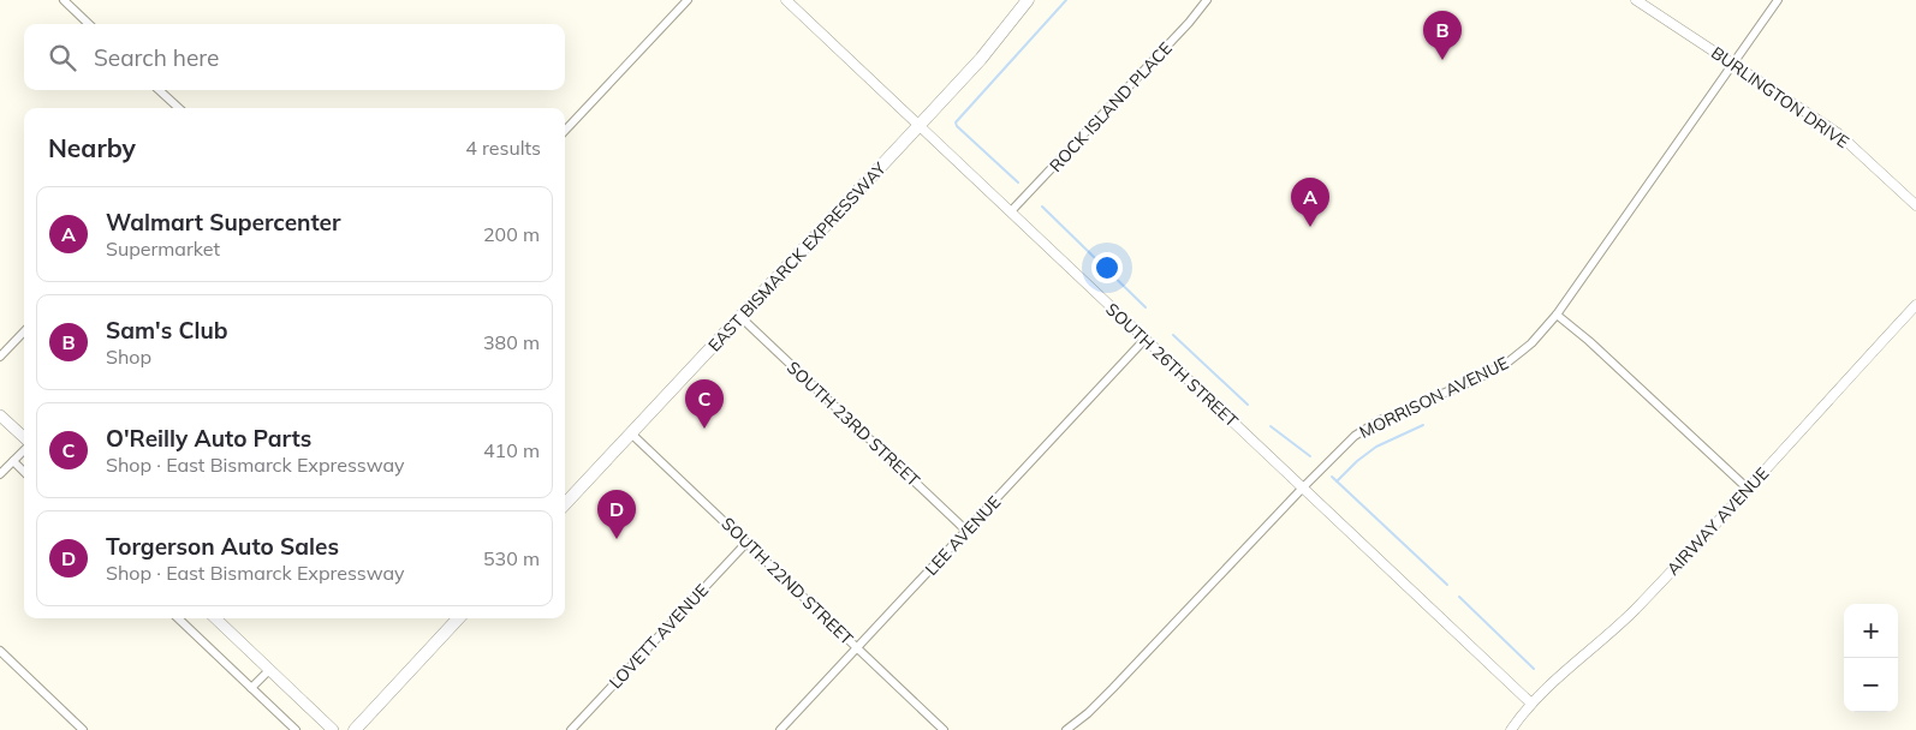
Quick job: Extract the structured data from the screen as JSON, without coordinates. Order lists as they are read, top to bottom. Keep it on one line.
{"streets":{"main road":["EAST BISMARCK EXPRESSWAY"],"street":["BURLINGTON DRIVE","ROCK ISLAND PLACE","SOUTH 26TH STREET","MORRISON AVENUE","SOUTH 23RD STREET","AIRWAY AVENUE","LEE AVENUE","SOUTH 22ND STREET","LOVETT AVENUE"]},"crossings":[["BURLINGTON DRIVE","MORRISON AVENUE"],["ROCK ISLAND PLACE","SOUTH 26TH STREET"],["EAST BISMARCK EXPRESSWAY","SOUTH 26TH STREET"],["EAST BISMARCK EXPRESSWAY","SOUTH 23RD STREET"],["EAST BISMARCK EXPRESSWAY","SOUTH 22ND STREET"],["SOUTH 26TH STREET","MORRISON AVENUE"],["SOUTH 26TH STREET","AIRWAY AVENUE"],["SOUTH 26TH STREET","LEE AVENUE"],["SOUTH 23RD STREET","LEE AVENUE"],["LEE AVENUE","SOUTH 22ND STREET"],["SOUTH 22ND STREET","LOVETT AVENUE"]],"page":{"pins":["B","A","C","D"],"search":"Search here","heading":["Nearby","4 results"],"list":[{"mark":"A","name":"Walmart Supercenter","note":"Supermarket","value":"200 m"},{"mark":"B","name":"Sam's Club","note":"Shop","value":"380 m"},{"mark":"C","name":"O'Reilly Auto Parts","note":"Shop · East Bismarck Expressway","value":"410 m"},{"mark":"D","name":"Torgerson Auto Sales","note":"Shop · East Bismarck Expressway","value":"530 m"}],"map_buttons":["+","−"]}}
